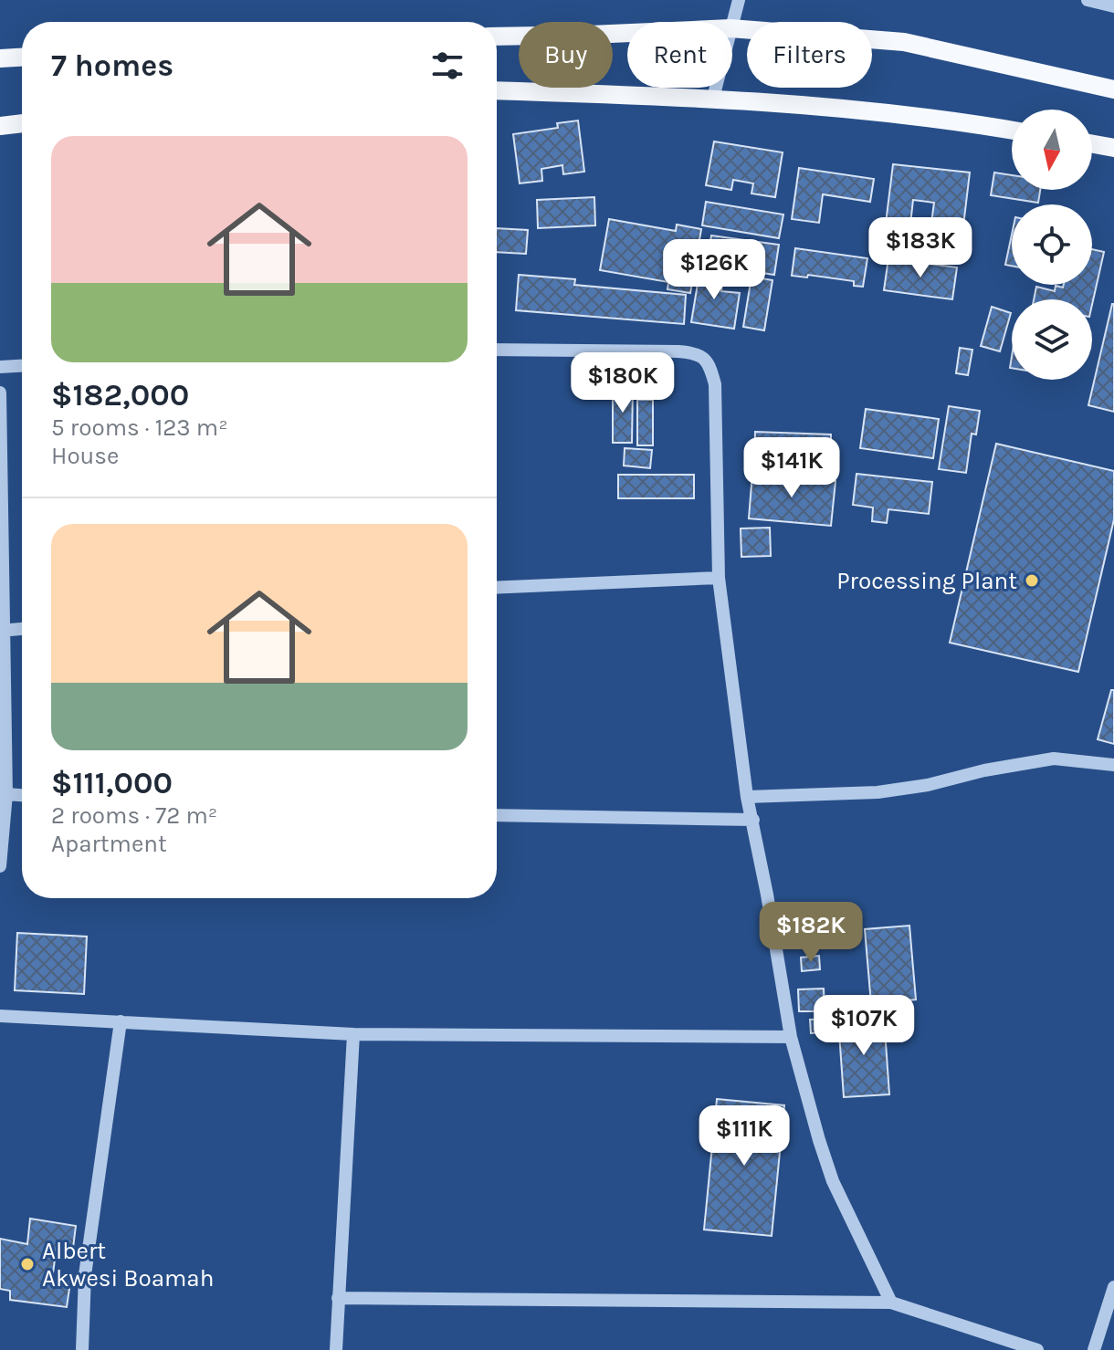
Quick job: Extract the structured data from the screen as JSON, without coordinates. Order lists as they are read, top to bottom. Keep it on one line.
{"places":["Processing Plant","Albert Akwesi Boamah"],"north":"bottom","page":{"chip":["Buy","Rent","Filters"],"heading":"7 homes","list":[{"name":"$182,000","note":"5 rooms · 123 m² · House"},{"name":"$111,000","note":"2 rooms · 72 m² · Apartment"}],"price":["$183K","$126K","$180K","$141K","$182K","$107K","$111K"]}}
